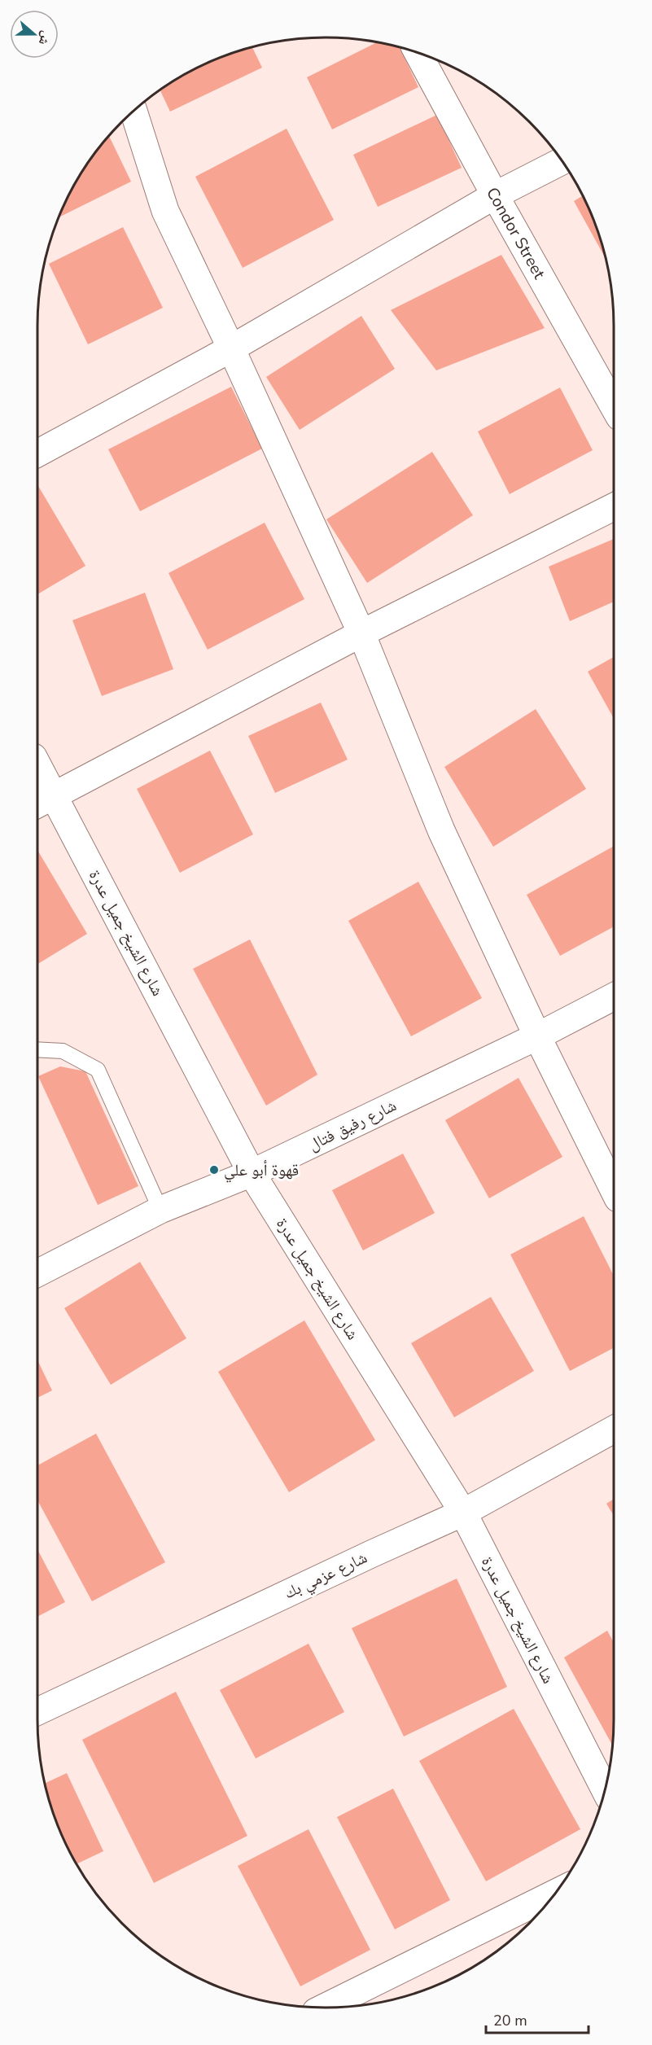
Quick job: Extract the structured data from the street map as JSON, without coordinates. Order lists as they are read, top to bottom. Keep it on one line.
{"streets":{"street":["Condor Street","شارع الشيخ جميل عدرة","شارع رفيق فتال","شارع عزمي بك"]},"crossings":[["شارع الشيخ جميل عدرة","شارع رفيق فتال"],["شارع الشيخ جميل عدرة","شارع عزمي بك"]],"places":["قهوة أبو علي"],"scale_bar":"20 m","north":"right"}
